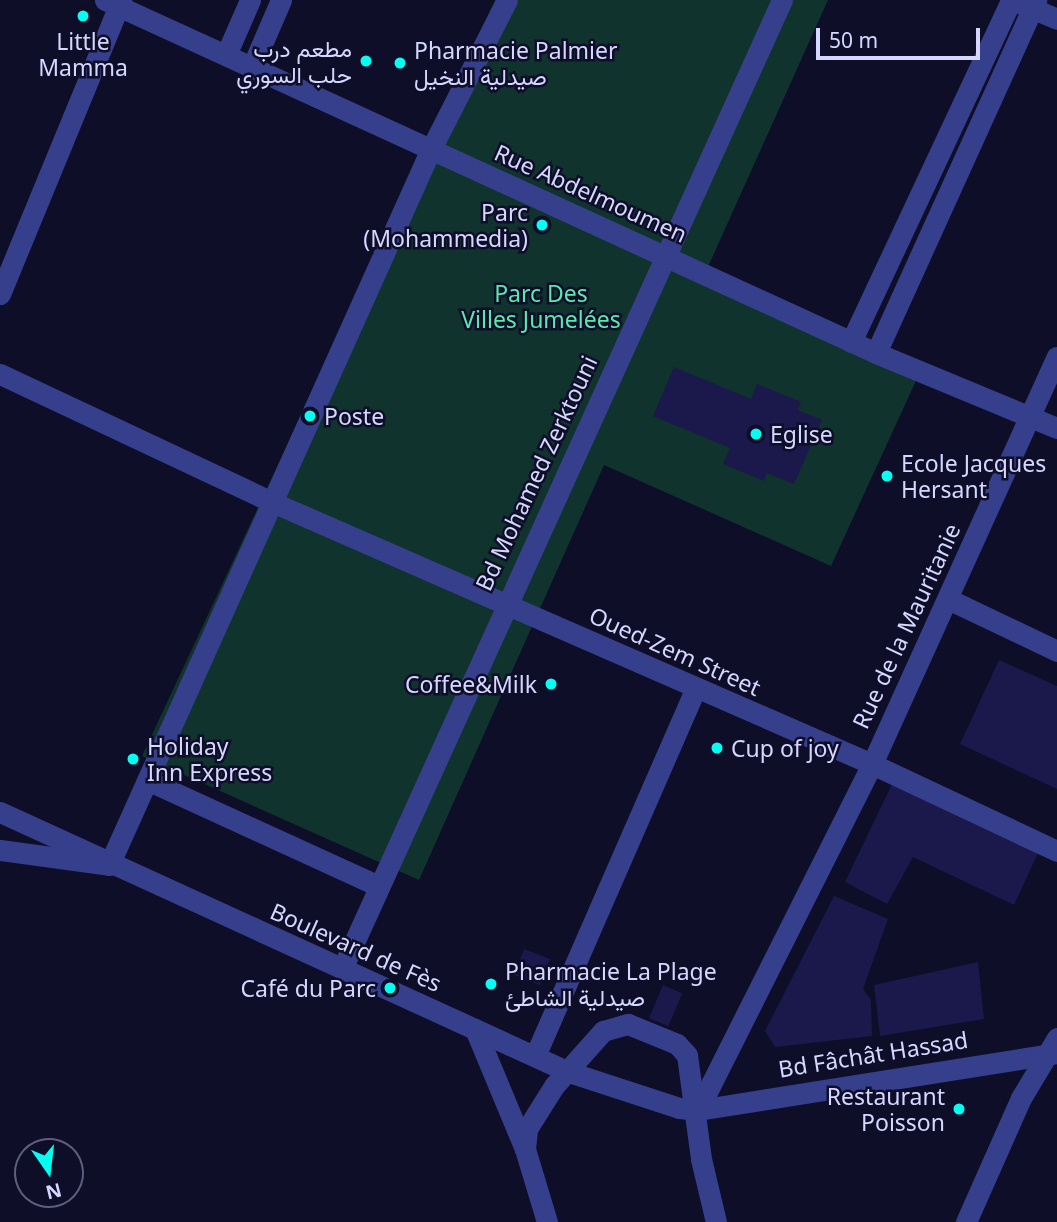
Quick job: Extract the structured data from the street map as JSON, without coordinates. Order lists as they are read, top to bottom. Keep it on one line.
{"streets":{"street":["Rue Abdelmoumen","Bd Mohamed Zerktouni","Rue de la Mauritanie","Oued-Zem Street","Boulevard de Fès","Bd Fâchât Hassad"]},"crossings":[["Rue Abdelmoumen","Bd Mohamed Zerktouni"],["Rue Abdelmoumen","Rue de la Mauritanie"],["Bd Mohamed Zerktouni","Oued-Zem Street"],["Bd Mohamed Zerktouni","Boulevard de Fès"],["Rue de la Mauritanie","Oued-Zem Street"],["Rue de la Mauritanie","Boulevard de Fès"],["Rue de la Mauritanie","Bd Fâchât Hassad"],["Boulevard de Fès","Bd Fâchât Hassad"]],"parks":["Parc Des Villes Jumelées"],"places":["Little Mamma","مطعم درب حلب السوري","Pharmacie Palmier صيدلية النخيل","Parc (Mohammedia)","Poste","Eglise","Ecole Jacques Hersant","Coffee&Milk","Cup of joy","Holiday Inn Express","Pharmacie La Plage صيدلية الشاطئ","Café du Parc","Restaurant Poisson"],"scale_bar":"50 m","north":"bottom"}
